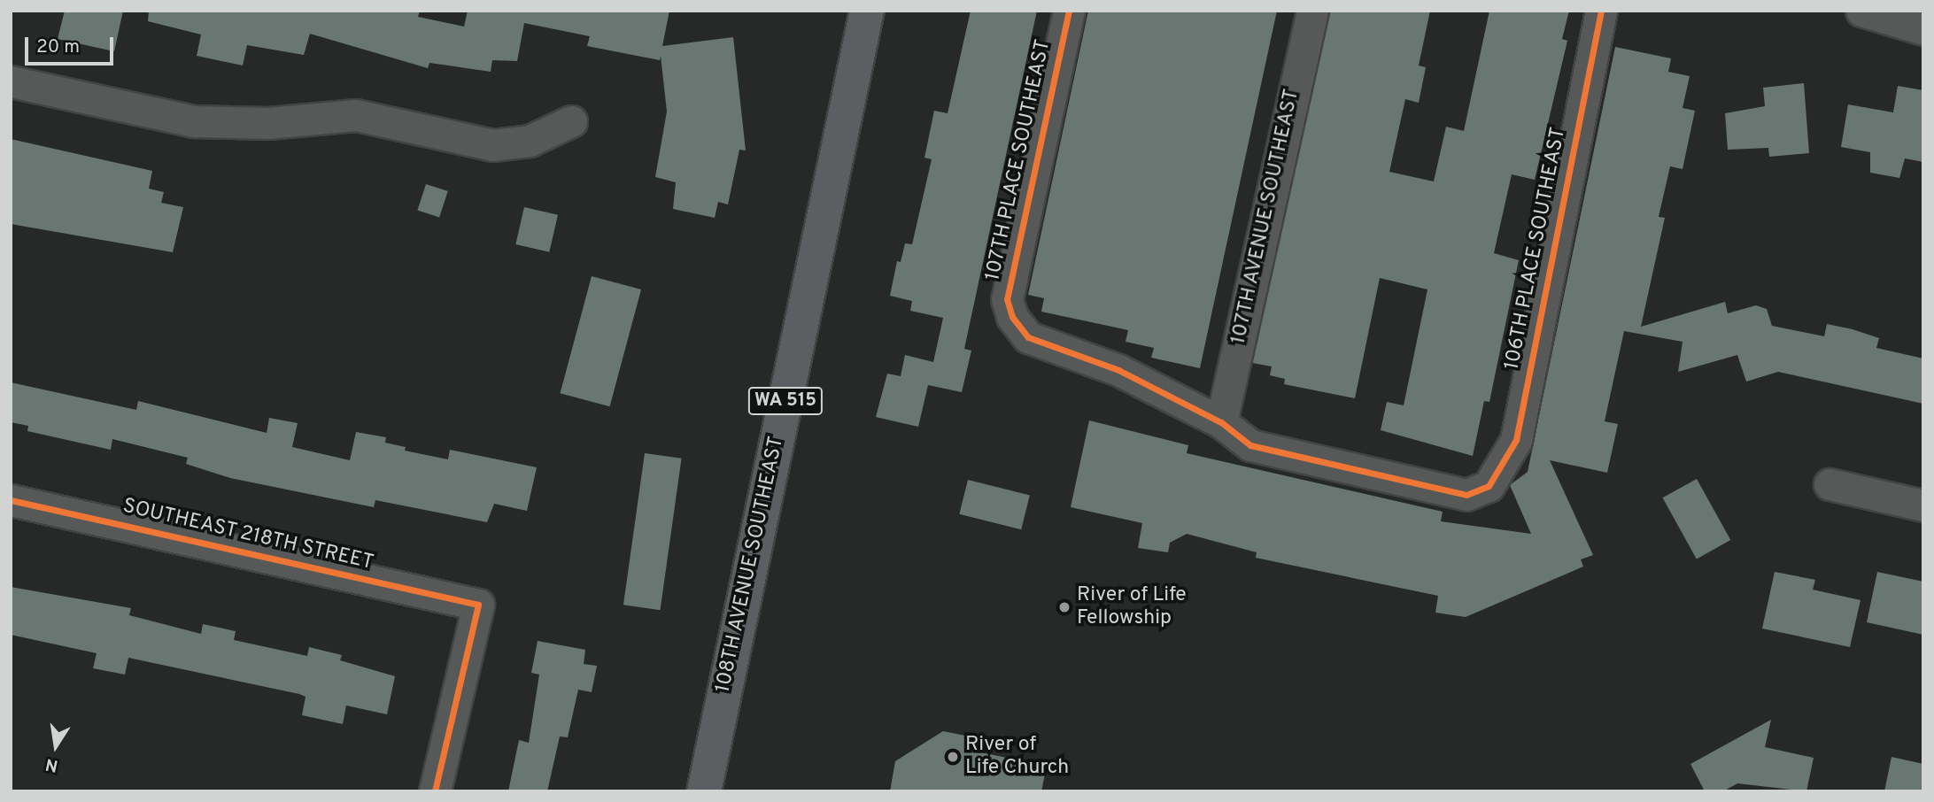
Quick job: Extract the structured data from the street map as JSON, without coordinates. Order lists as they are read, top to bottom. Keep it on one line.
{"streets":{"main road":["WA 515","108TH AVENUE SOUTHEAST"],"street":["107TH PLACE SOUTHEAST","107TH AVENUE SOUTHEAST","106TH PLACE SOUTHEAST","SOUTHEAST 218TH STREET"]},"crossings":[["107TH PLACE SOUTHEAST","107TH AVENUE SOUTHEAST"],["107TH PLACE SOUTHEAST","106TH PLACE SOUTHEAST"],["107TH AVENUE SOUTHEAST","106TH PLACE SOUTHEAST"]],"places":["River of Life Fellowship","River of Life Church"],"scale_bar":"20 m","north":"bottom"}
